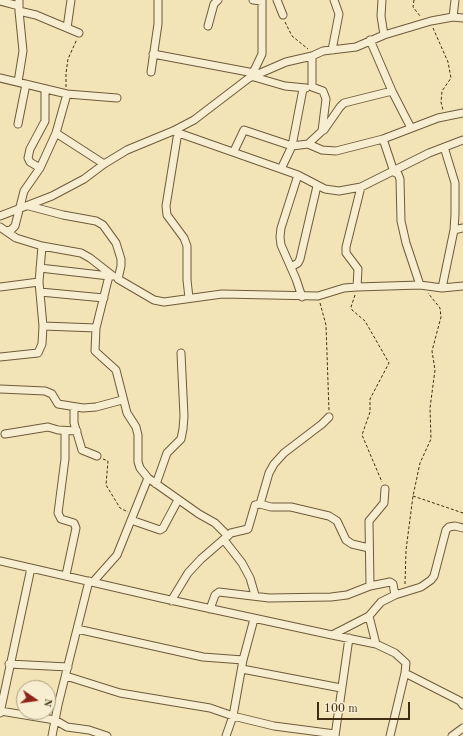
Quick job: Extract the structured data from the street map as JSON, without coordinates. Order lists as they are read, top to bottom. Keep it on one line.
{"scale_bar":"100 m","north":"right"}
